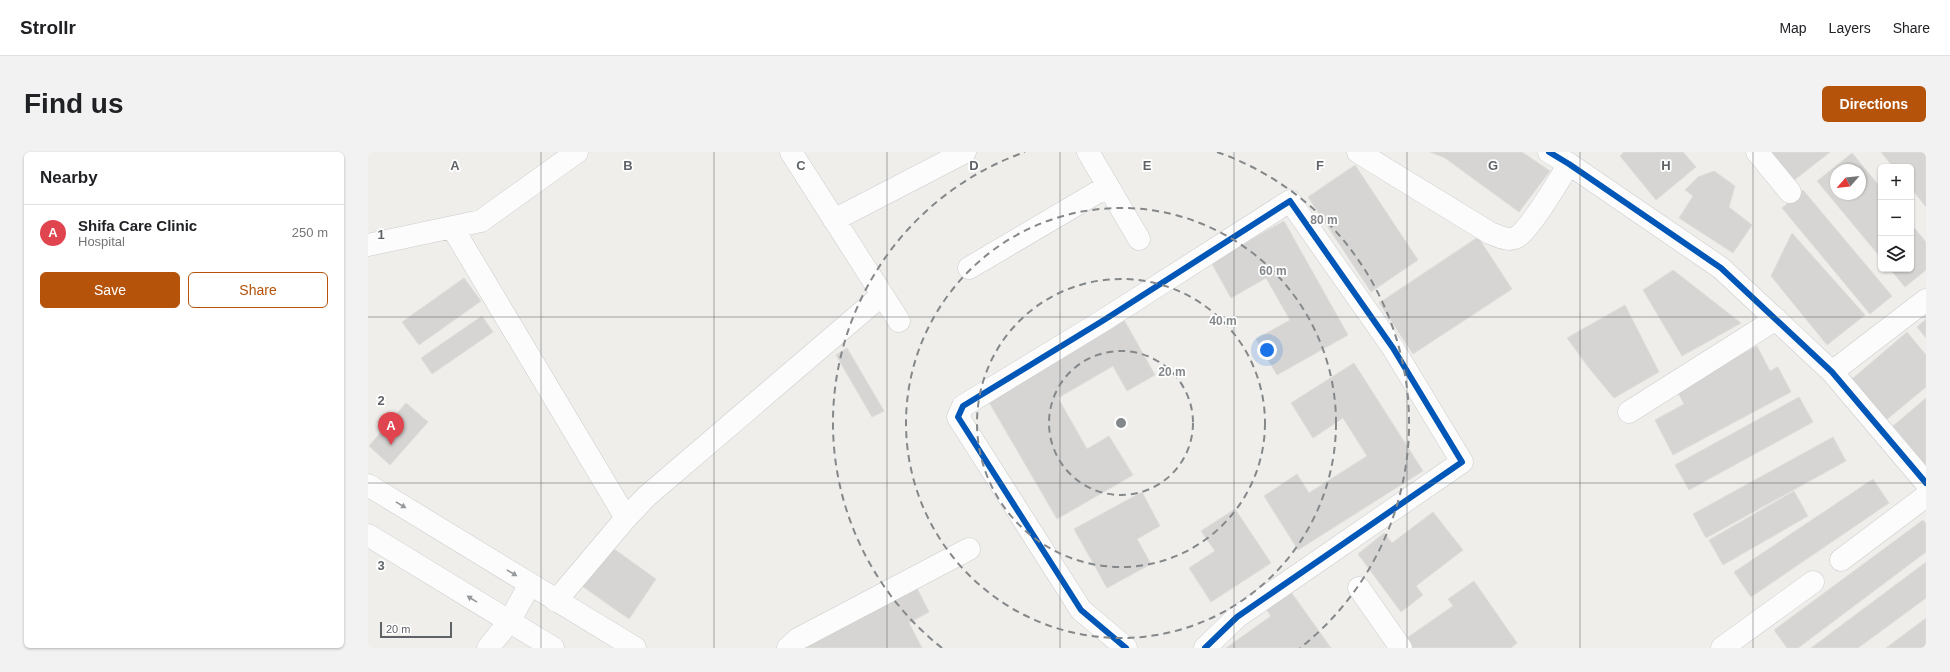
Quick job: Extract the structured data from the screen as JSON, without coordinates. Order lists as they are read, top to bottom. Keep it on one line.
{"scale_bar":"20 m","north":"bottom left","page":{"header":"Strollr","nav":["Map","Layers","Share"],"buttons":["Directions",["Save","Share"]],"title":"Find us","heading":"Nearby","map_buttons":["+","−"],"list":[{"mark":"A","name":"Shifa Care Clinic","note":"Hospital","value":"250 m"}],"pins":"A","scale":"20 m"},"grid":{"columns":["A","B","C","D","E","F","G","H"],"rows":["1","2","3"]},"rings":["80 m","60 m","40 m","20 m"]}
